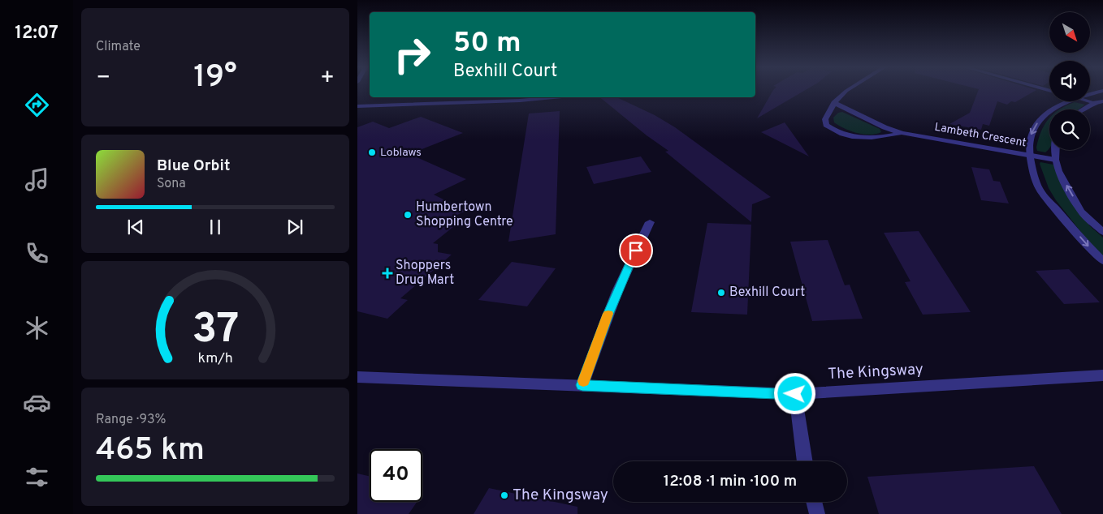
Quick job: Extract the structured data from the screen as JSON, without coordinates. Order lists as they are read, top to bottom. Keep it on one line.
{"streets":{"street":["Lambeth Crescent","The Kingsway"]},"places":{"other":["Loblaws","Humbertown Shopping Centre","Bexhill Court","The Kingsway"],"health":["Shoppers Drug Mart"]},"north":"bottom right","page":{"tabs":"12:07","tile":["Climate",["Range · 93%","465 km"]],"turn":["50 m","Bexhill Court"],"heat":["−","19°","+"],"song":["Blue Orbit","Sona"],"limit":"40","trip":"12:08 · 1 min · 100 m","gauge":["37","km/h"]}}
